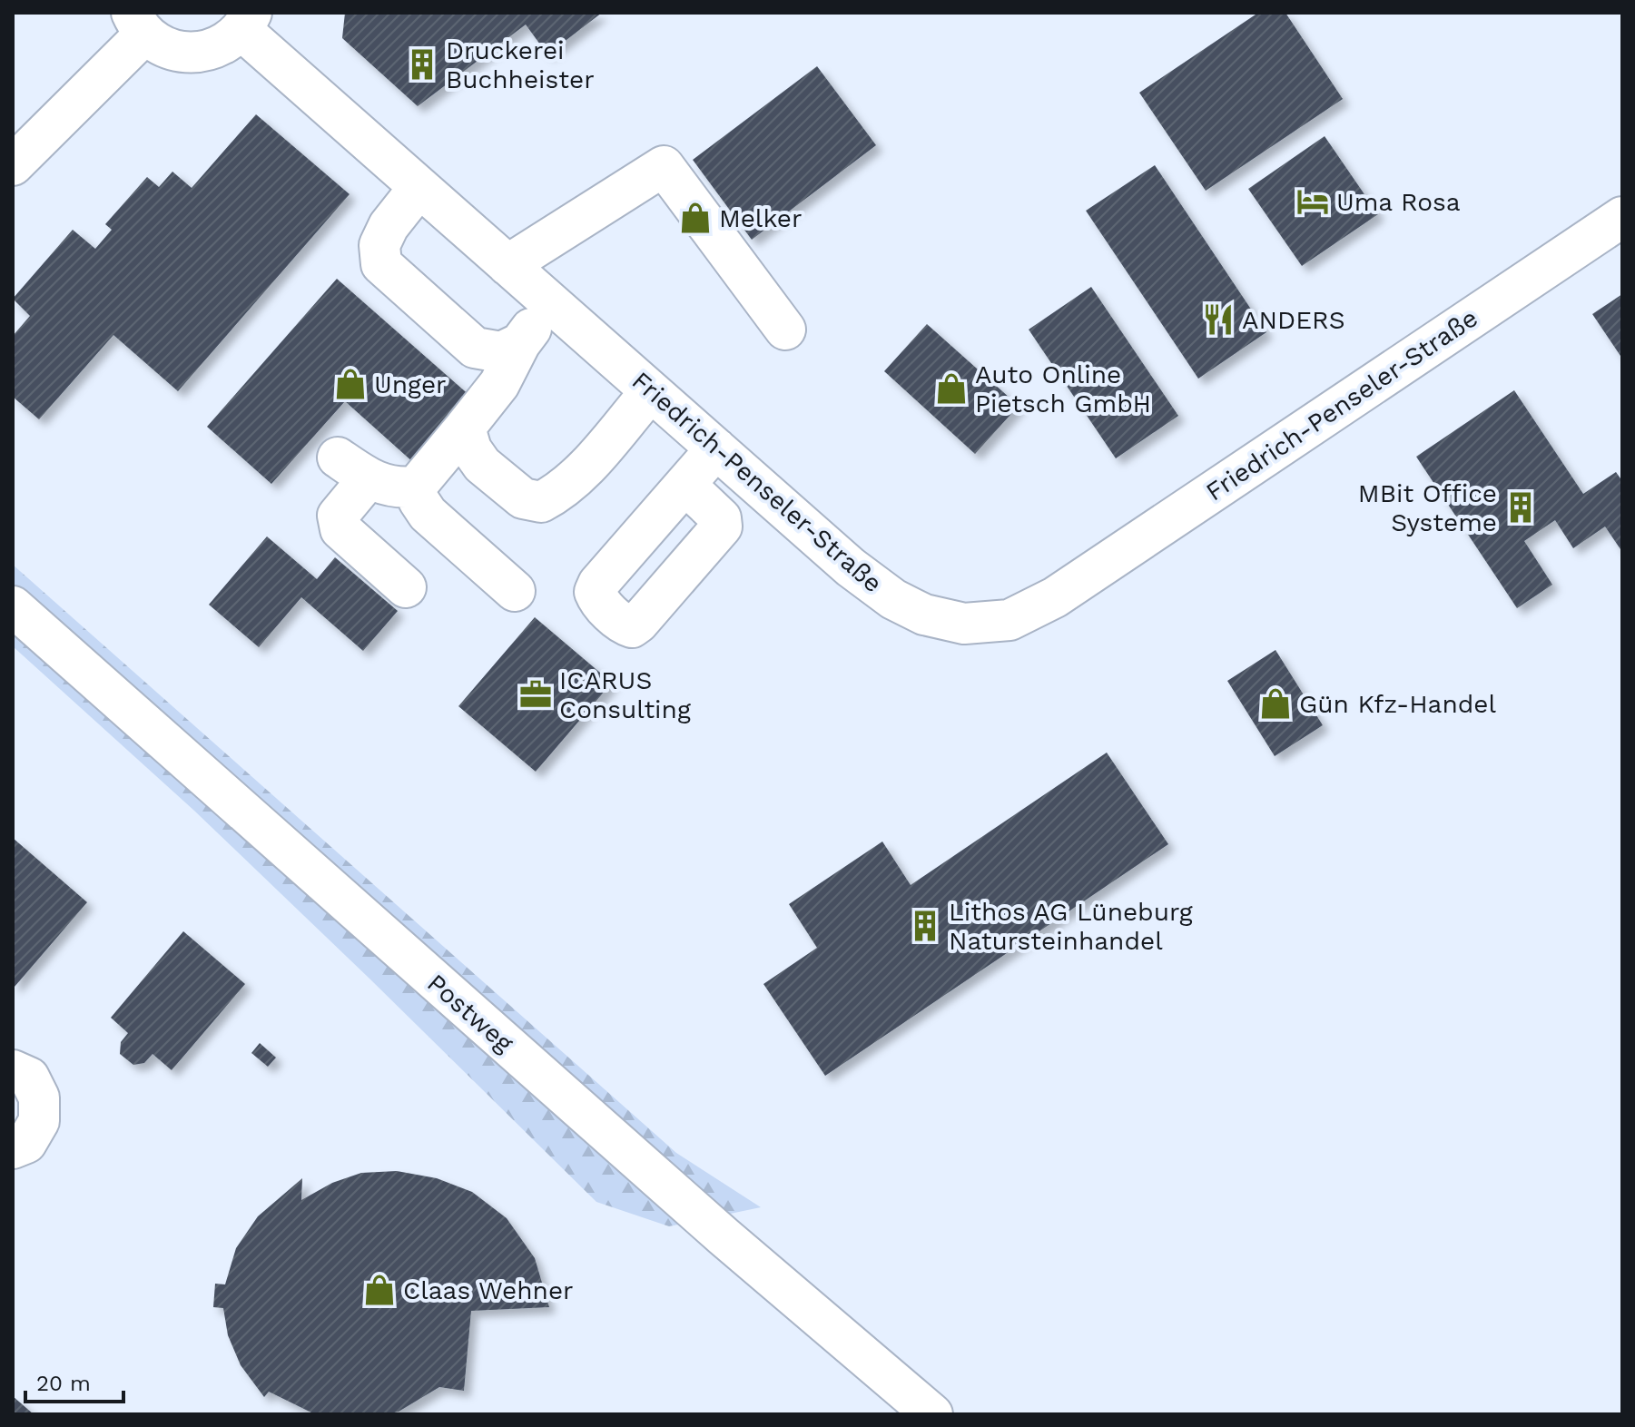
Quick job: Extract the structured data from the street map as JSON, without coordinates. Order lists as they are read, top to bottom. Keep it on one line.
{"streets":{"street":["Friedrich-Penseler-Straße","Postweg"]},"places":{"building":["Druckerei Buchheister","MBit Office Systeme","Lithos AG Lüneburg Natursteinhandel"],"hotel":["Uma Rosa"],"shop":["Melker","Unger","Auto Online Pietsch GmbH","Gün Kfz-Handel","Claas Wehner"],"restaurant":["ANDERS"],"office":["ICARUS Consulting"]},"scale_bar":"20 m"}
